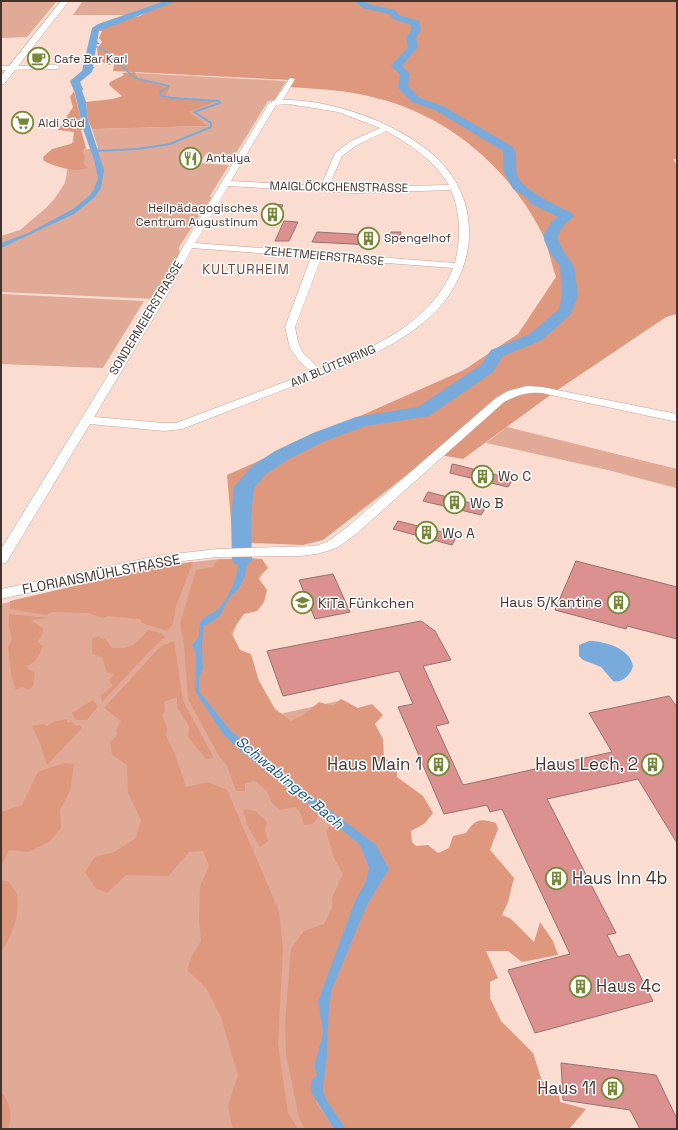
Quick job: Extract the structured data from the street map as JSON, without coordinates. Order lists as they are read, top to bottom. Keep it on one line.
{"streets":{"street":["MAIGLÖCKCHENSTRASSE","ZEHETMEIERSTRASSE","SONDERMEIERSTRASSE","AM BLÜTENRING","FLORIANSMÜHLSTRASSE"]},"crossings":[["MAIGLÖCKCHENSTRASSE","SONDERMEIERSTRASSE"],["MAIGLÖCKCHENSTRASSE","AM BLÜTENRING"],["ZEHETMEIERSTRASSE","SONDERMEIERSTRASSE"],["ZEHETMEIERSTRASSE","AM BLÜTENRING"],["SONDERMEIERSTRASSE","AM BLÜTENRING"]],"districts":["KULTURHEIM"],"water":["Schwabinger Bach"],"places":{"cafe":["Cafe Bar Karl"],"supermarket":["Aldi Süd"],"restaurant":["Antalya"],"building":["Heilpädagogisches Centrum Augustinum","Spengelhof","Wo C","Wo B","Wo A","Haus 5/Kantine","Haus Main 1","Haus Lech, 2","Haus Inn 4b","Haus 4c","Haus 11"],"school or university":["KiTa Fünkchen"]}}
